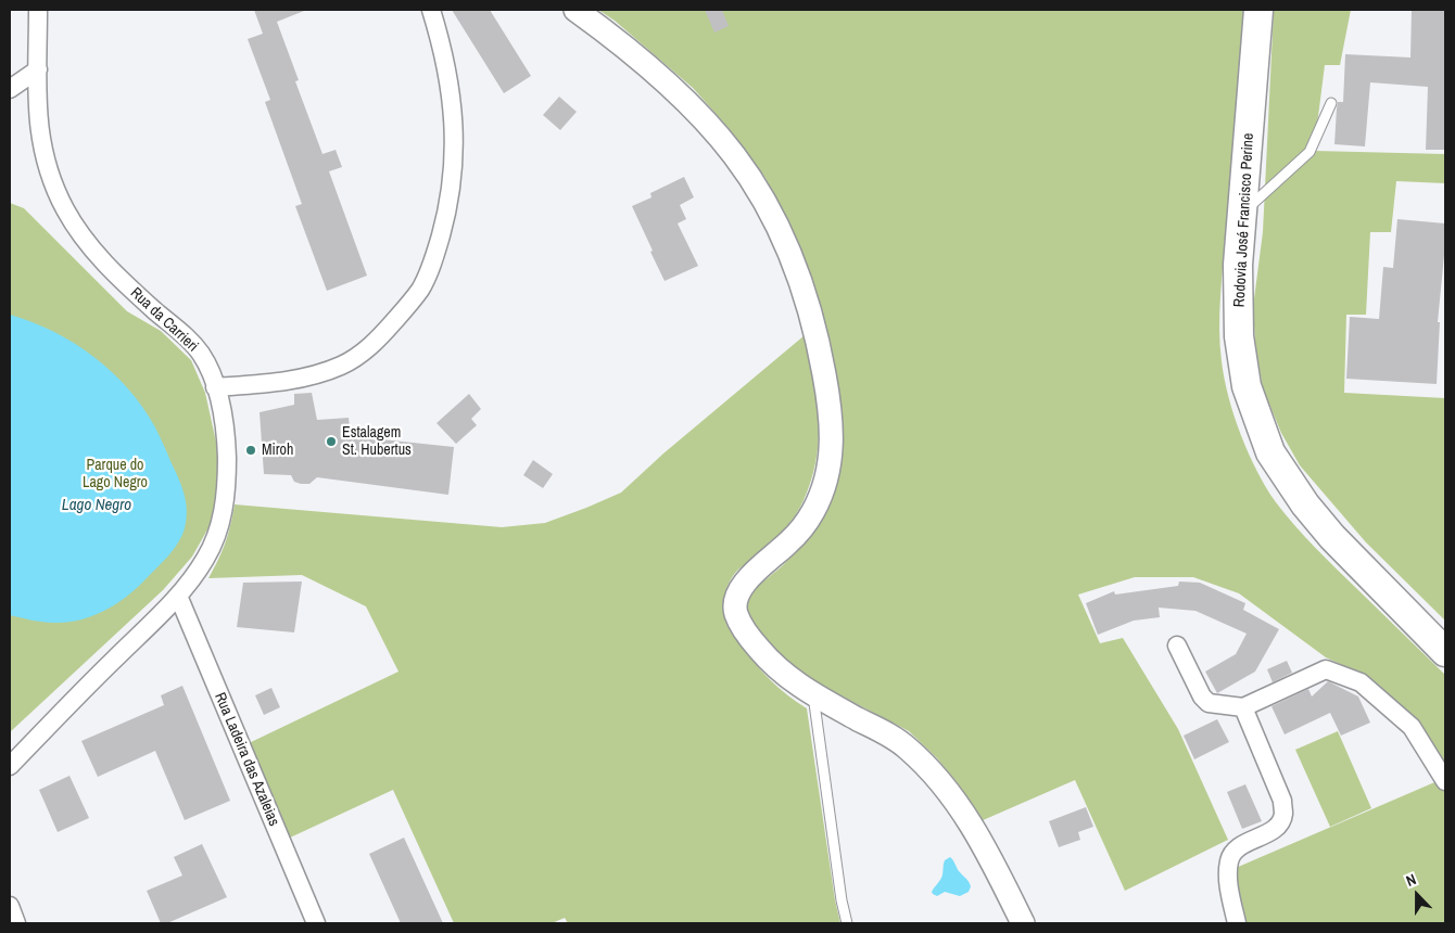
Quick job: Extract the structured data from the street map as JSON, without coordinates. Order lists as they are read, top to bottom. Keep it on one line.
{"streets":{"main road":["Rodovia José Francisco Perine"],"street":["Rua da Carrieri","Rua Ladeira das Azaleias"]},"crossings":[["Rua da Carrieri","Rua Ladeira das Azaleias"]],"water":["Lago Negro"],"parks":["Parque do Lago Negro"],"places":["Estalagem St. Hubertus","Miroh"],"north":"top"}
